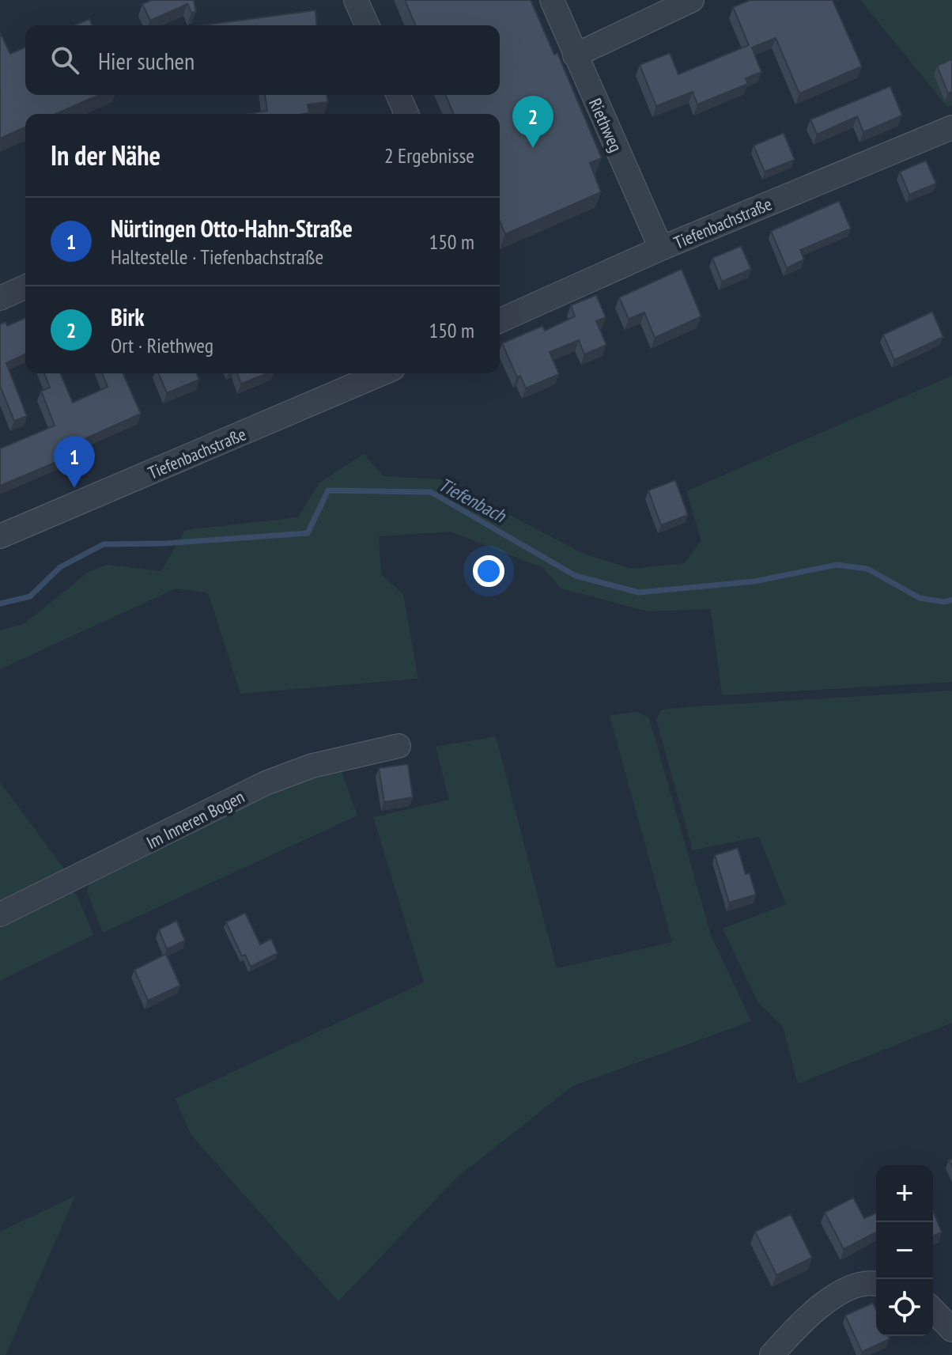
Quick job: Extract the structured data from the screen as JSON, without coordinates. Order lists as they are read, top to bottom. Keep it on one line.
{"streets":{"street":["Riethweg","Tiefenbachstraße","Im Inneren Bogen"]},"crossings":[["Riethweg","Tiefenbachstraße"]],"water":["Tiefenbach"],"page":{"search":"Hier suchen","pins":["2","1"],"heading":["In der Nähe","2 Ergebnisse"],"list":[{"mark":"1","name":"Nürtingen Otto-Hahn-Straße","note":"Haltestelle · Tiefenbachstraße","value":"150 m"},{"mark":"2","name":"Birk","note":"Ort · Riethweg","value":"150 m"}],"map_buttons":["+","−"]}}
